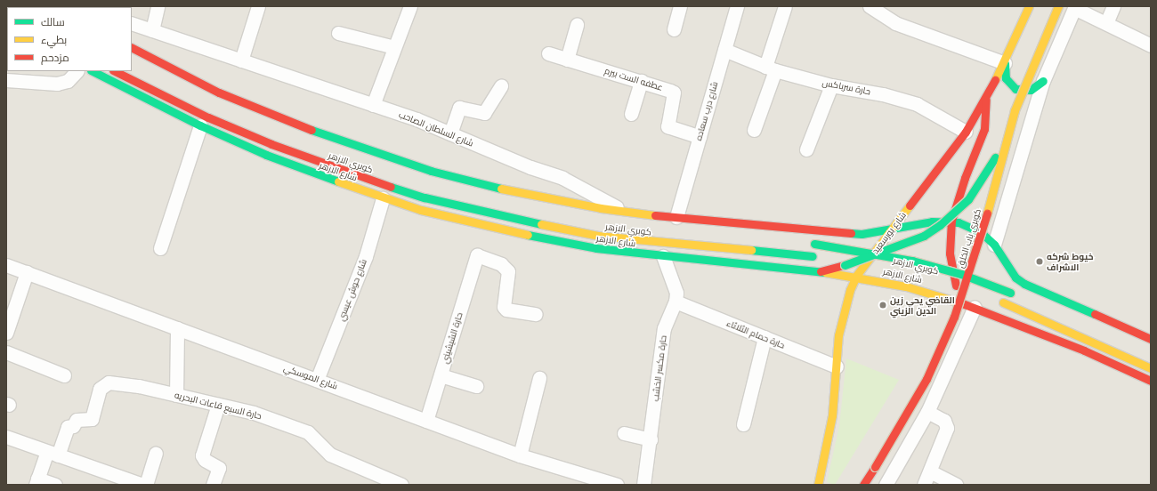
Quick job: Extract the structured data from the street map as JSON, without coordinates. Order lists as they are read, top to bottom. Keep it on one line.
{"streets":{"main road":["كوبري الازهر","شارع الازهر","شارع بورسعيد","كوبري باب الخلق"],"street":["عطفه الست بيرم","حارة سرباكس","شارع درب سعاده","شارع السلطان الصاحب","شارع حوش عيسي","حارة حمام الثلاثاء","حارة الشيشيني","حارة مكسر الخشب","شارع الموسكي","حارة السبع قاعات البحريه"]},"crossings":[["عطفه الست بيرم","شارع درب سعاده"],["حارة سرباكس","شارع درب سعاده"],["حارة سرباكس","شارع بورسعيد"],["شارع الازهر","شارع بورسعيد"],["شارع الازهر","شارع حوش عيسي"],["شارع بورسعيد","حارة حمام الثلاثاء"],["شارع حوش عيسي","شارع الموسكي"],["حارة حمام الثلاثاء","حارة مكسر الخشب"],["حارة الشيشيني","شارع الموسكي"]],"places":["خيوط شركه الاشراف","القاضي يحي زين الدين الزيني"],"legend":["سالك","بطيء","مزدحم"]}
